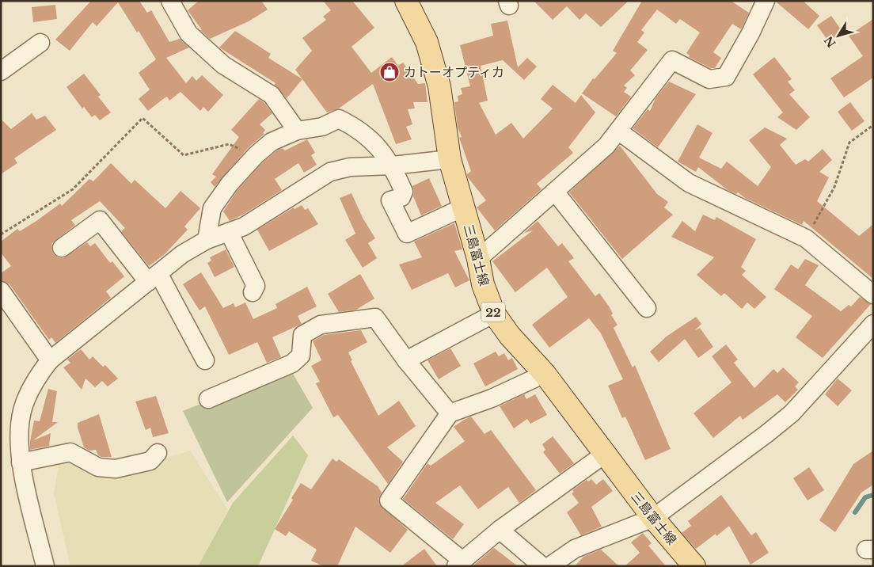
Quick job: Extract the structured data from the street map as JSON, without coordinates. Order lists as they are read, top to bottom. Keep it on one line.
{"streets":{"main road":["三島富士線","22"]},"places":{"shop":["カトーオプティカ"]},"north":"bottom left"}
